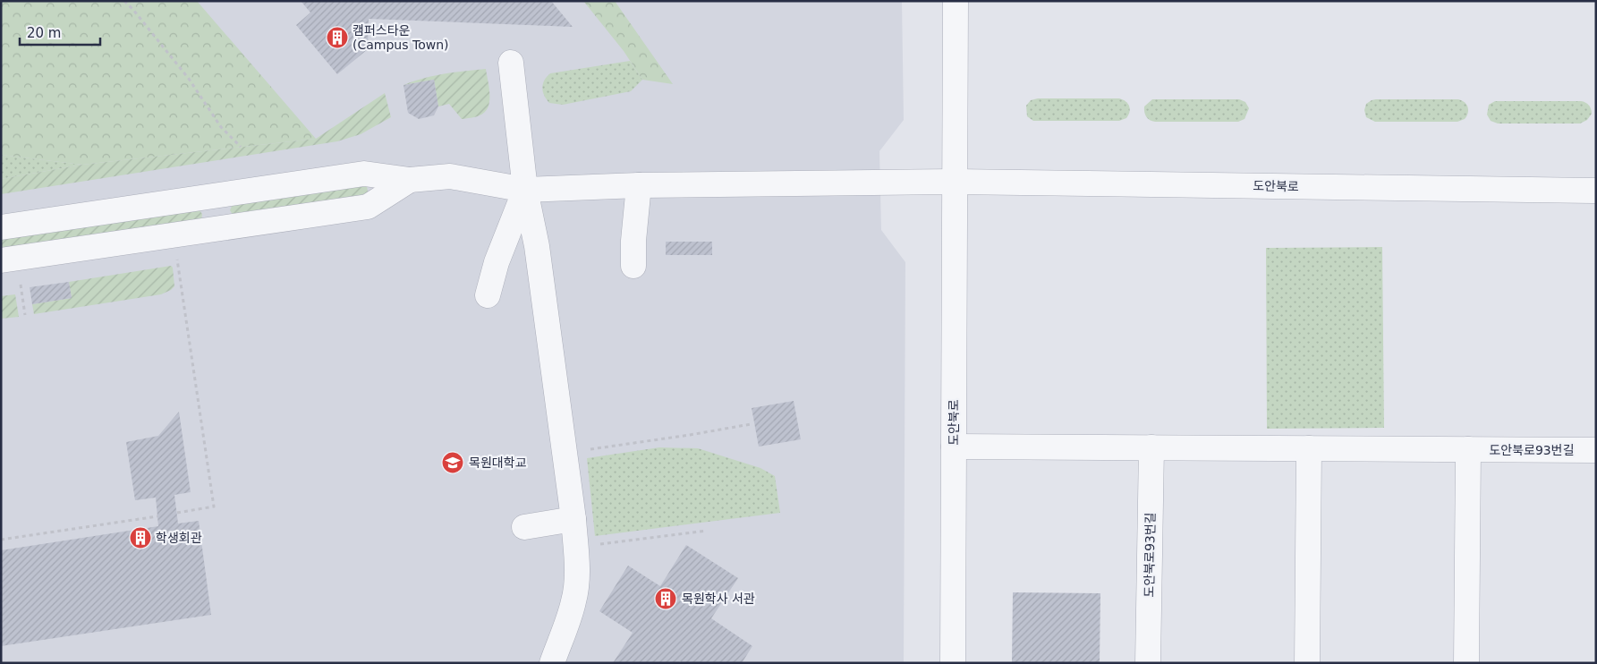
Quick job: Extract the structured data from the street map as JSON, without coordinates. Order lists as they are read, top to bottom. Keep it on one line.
{"streets":{"street":["도안북로","도안북로93번길"]},"crossings":[["도안북로","도안북로93번길"]],"places":{"building":["캠퍼스타운 (Campus Town)","학생회관","목원학사 서관"],"school or university":["목원대학교"]},"scale_bar":"20 m"}
